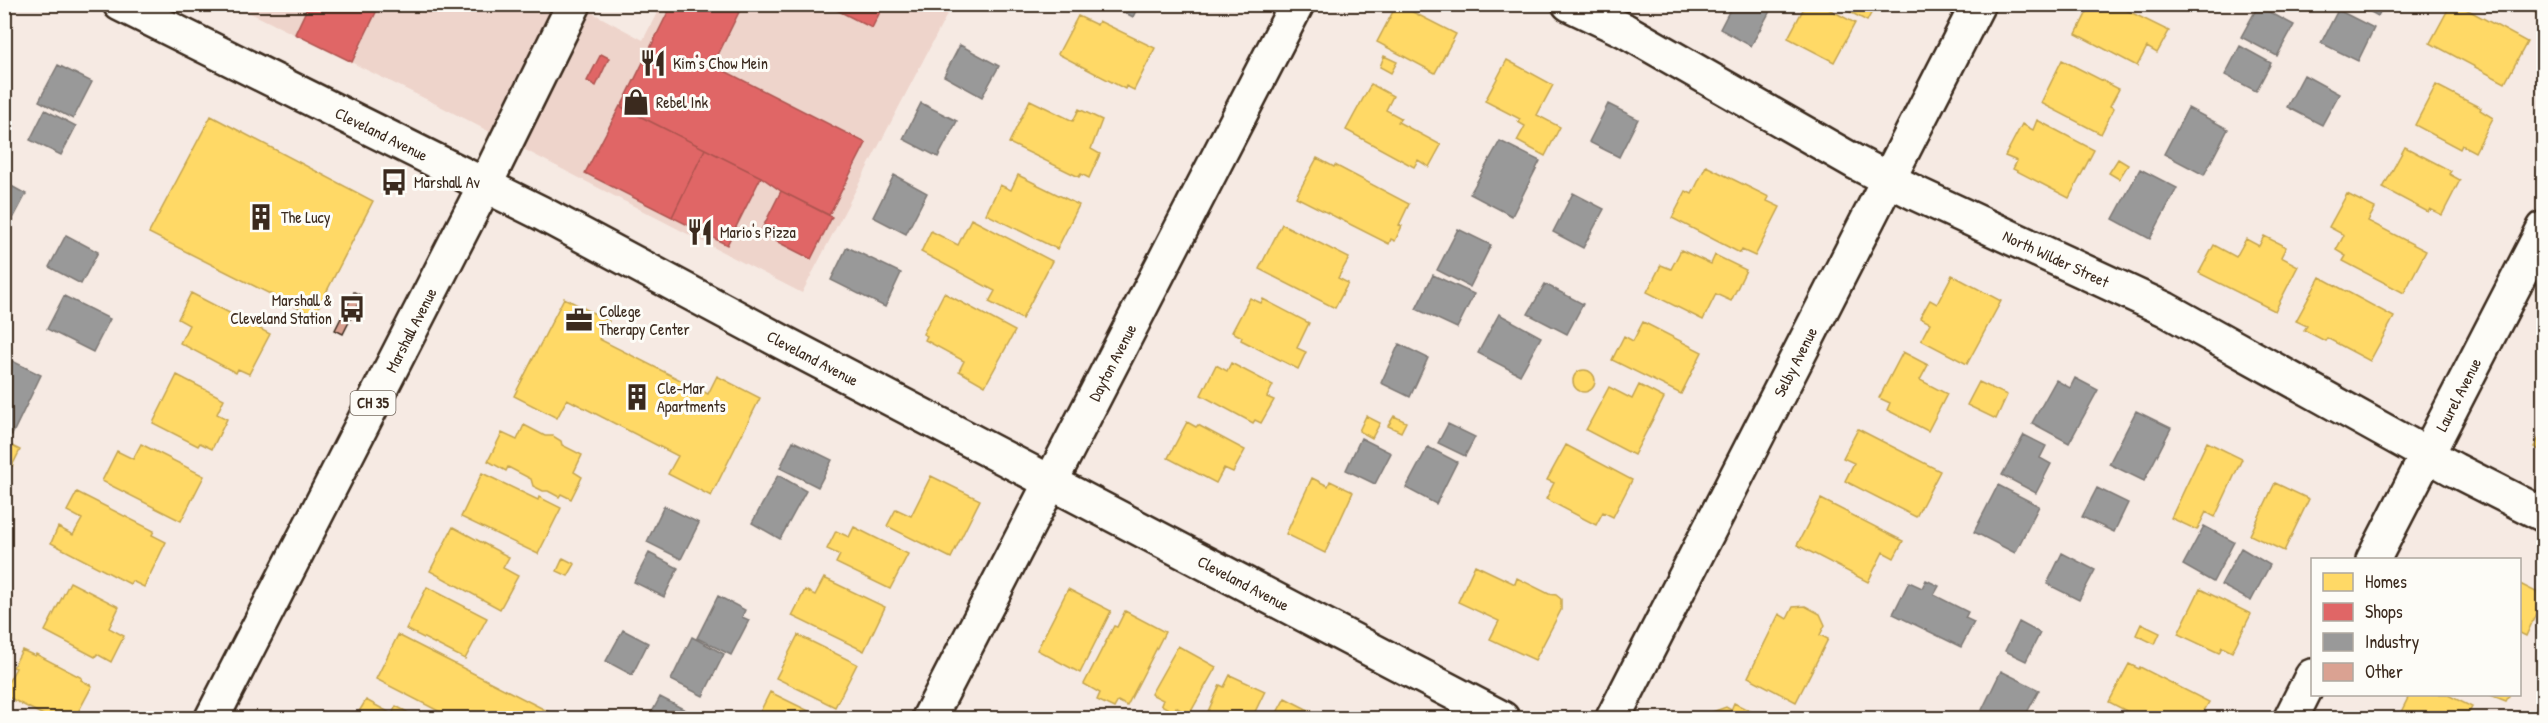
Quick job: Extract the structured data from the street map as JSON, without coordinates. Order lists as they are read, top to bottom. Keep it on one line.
{"streets":{"street":["Cleveland Avenue","North Wilder Street","Marshall Avenue","Dayton Avenue","Selby Avenue","Laurel Avenue","CH 35"]},"crossings":[["Cleveland Avenue","Marshall Avenue"],["Cleveland Avenue","Dayton Avenue"],["North Wilder Street","Selby Avenue"],["North Wilder Street","Laurel Avenue"]],"places":{"restaurant":["Kim's Chow Mein","Mario's Pizza"],"shop":["Rebel Ink"],"bus stop":["Marshall Av","Marshall & Cleveland Station"],"building":["The Lucy","Cle-Mar Apartments"],"office":["College Therapy Center"]},"legend":["Homes","Shops","Industry","Other"]}
